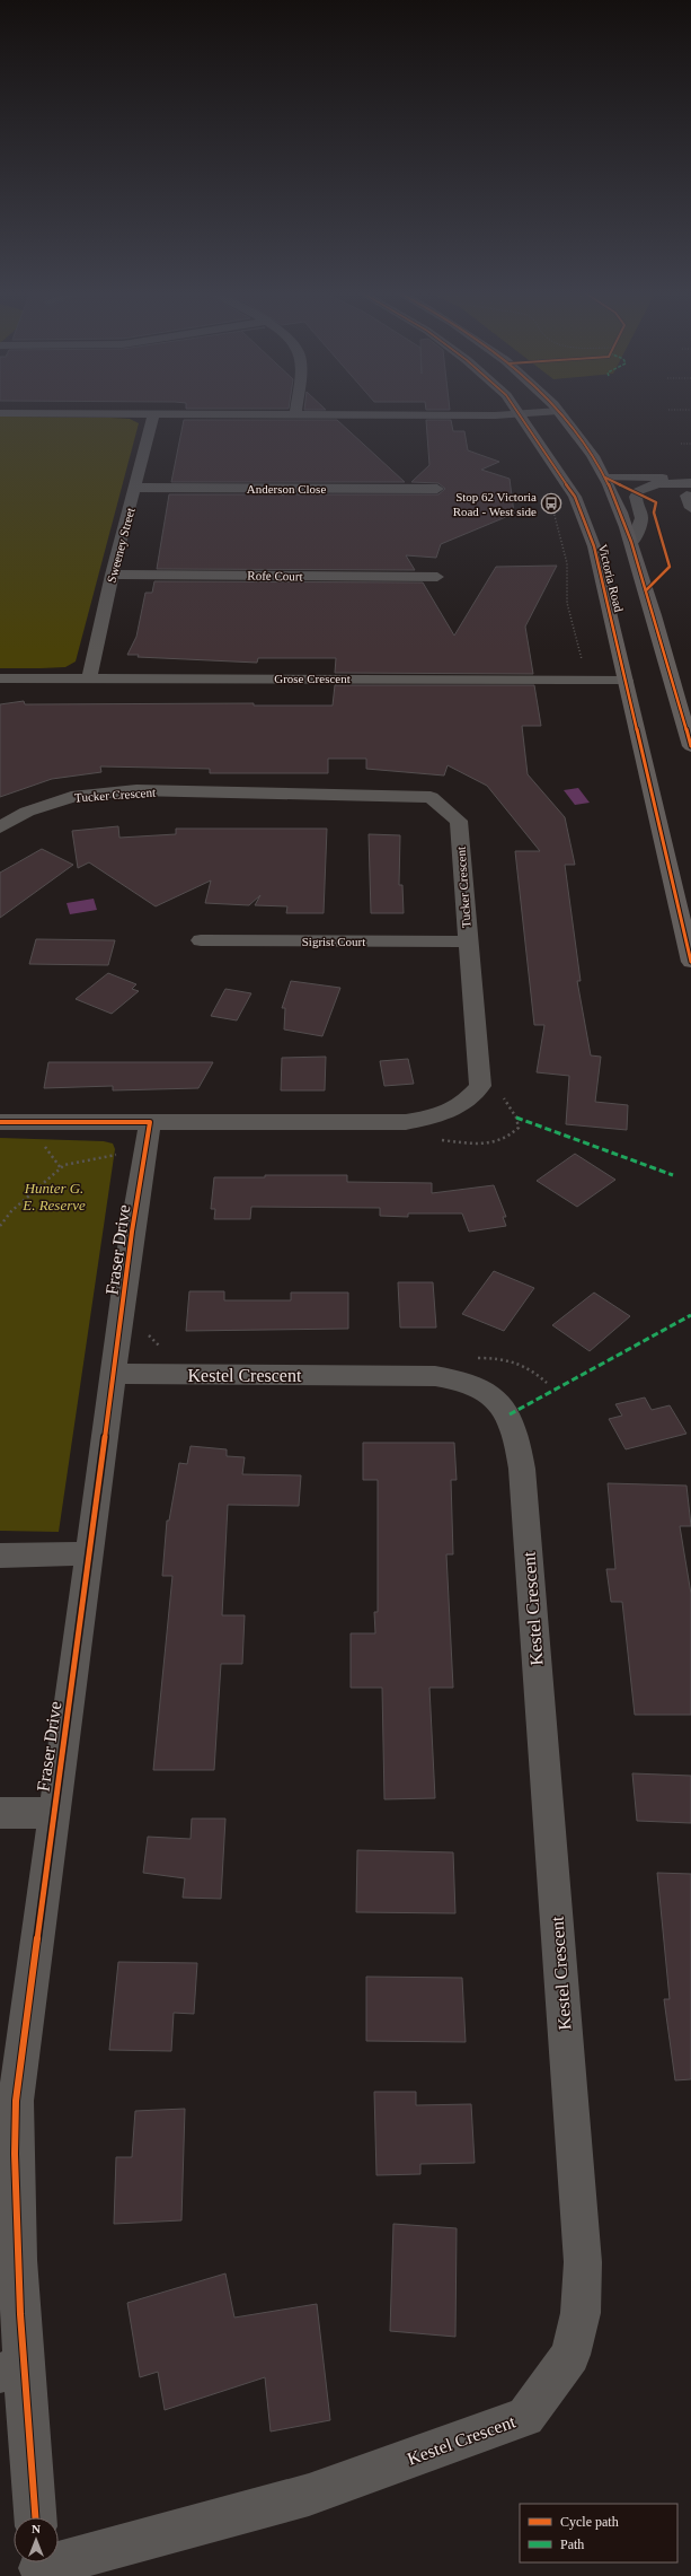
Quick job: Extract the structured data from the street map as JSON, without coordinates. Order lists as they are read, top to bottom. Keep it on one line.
{"streets":{"highway":["Victoria Road"],"street":["Anderson Close","Sweeney Street","Rofe Court","Grose Crescent","Tucker Crescent","Sigrist Court","Fraser Drive","Kestel Crescent"]},"crossings":[["Anderson Close","Sweeney Street"],["Sweeney Street","Rofe Court"],["Sweeney Street","Grose Crescent"],["Victoria Road","Grose Crescent"],["Tucker Crescent","Sigrist Court"],["Tucker Crescent","Fraser Drive"],["Fraser Drive","Kestel Crescent"]],"parks":["Hunter G. E. Reserve"],"places":{"bus stop":["Stop 62 Victoria Road - West side"]},"legend":["Cycle path","Path"],"north":"top"}
